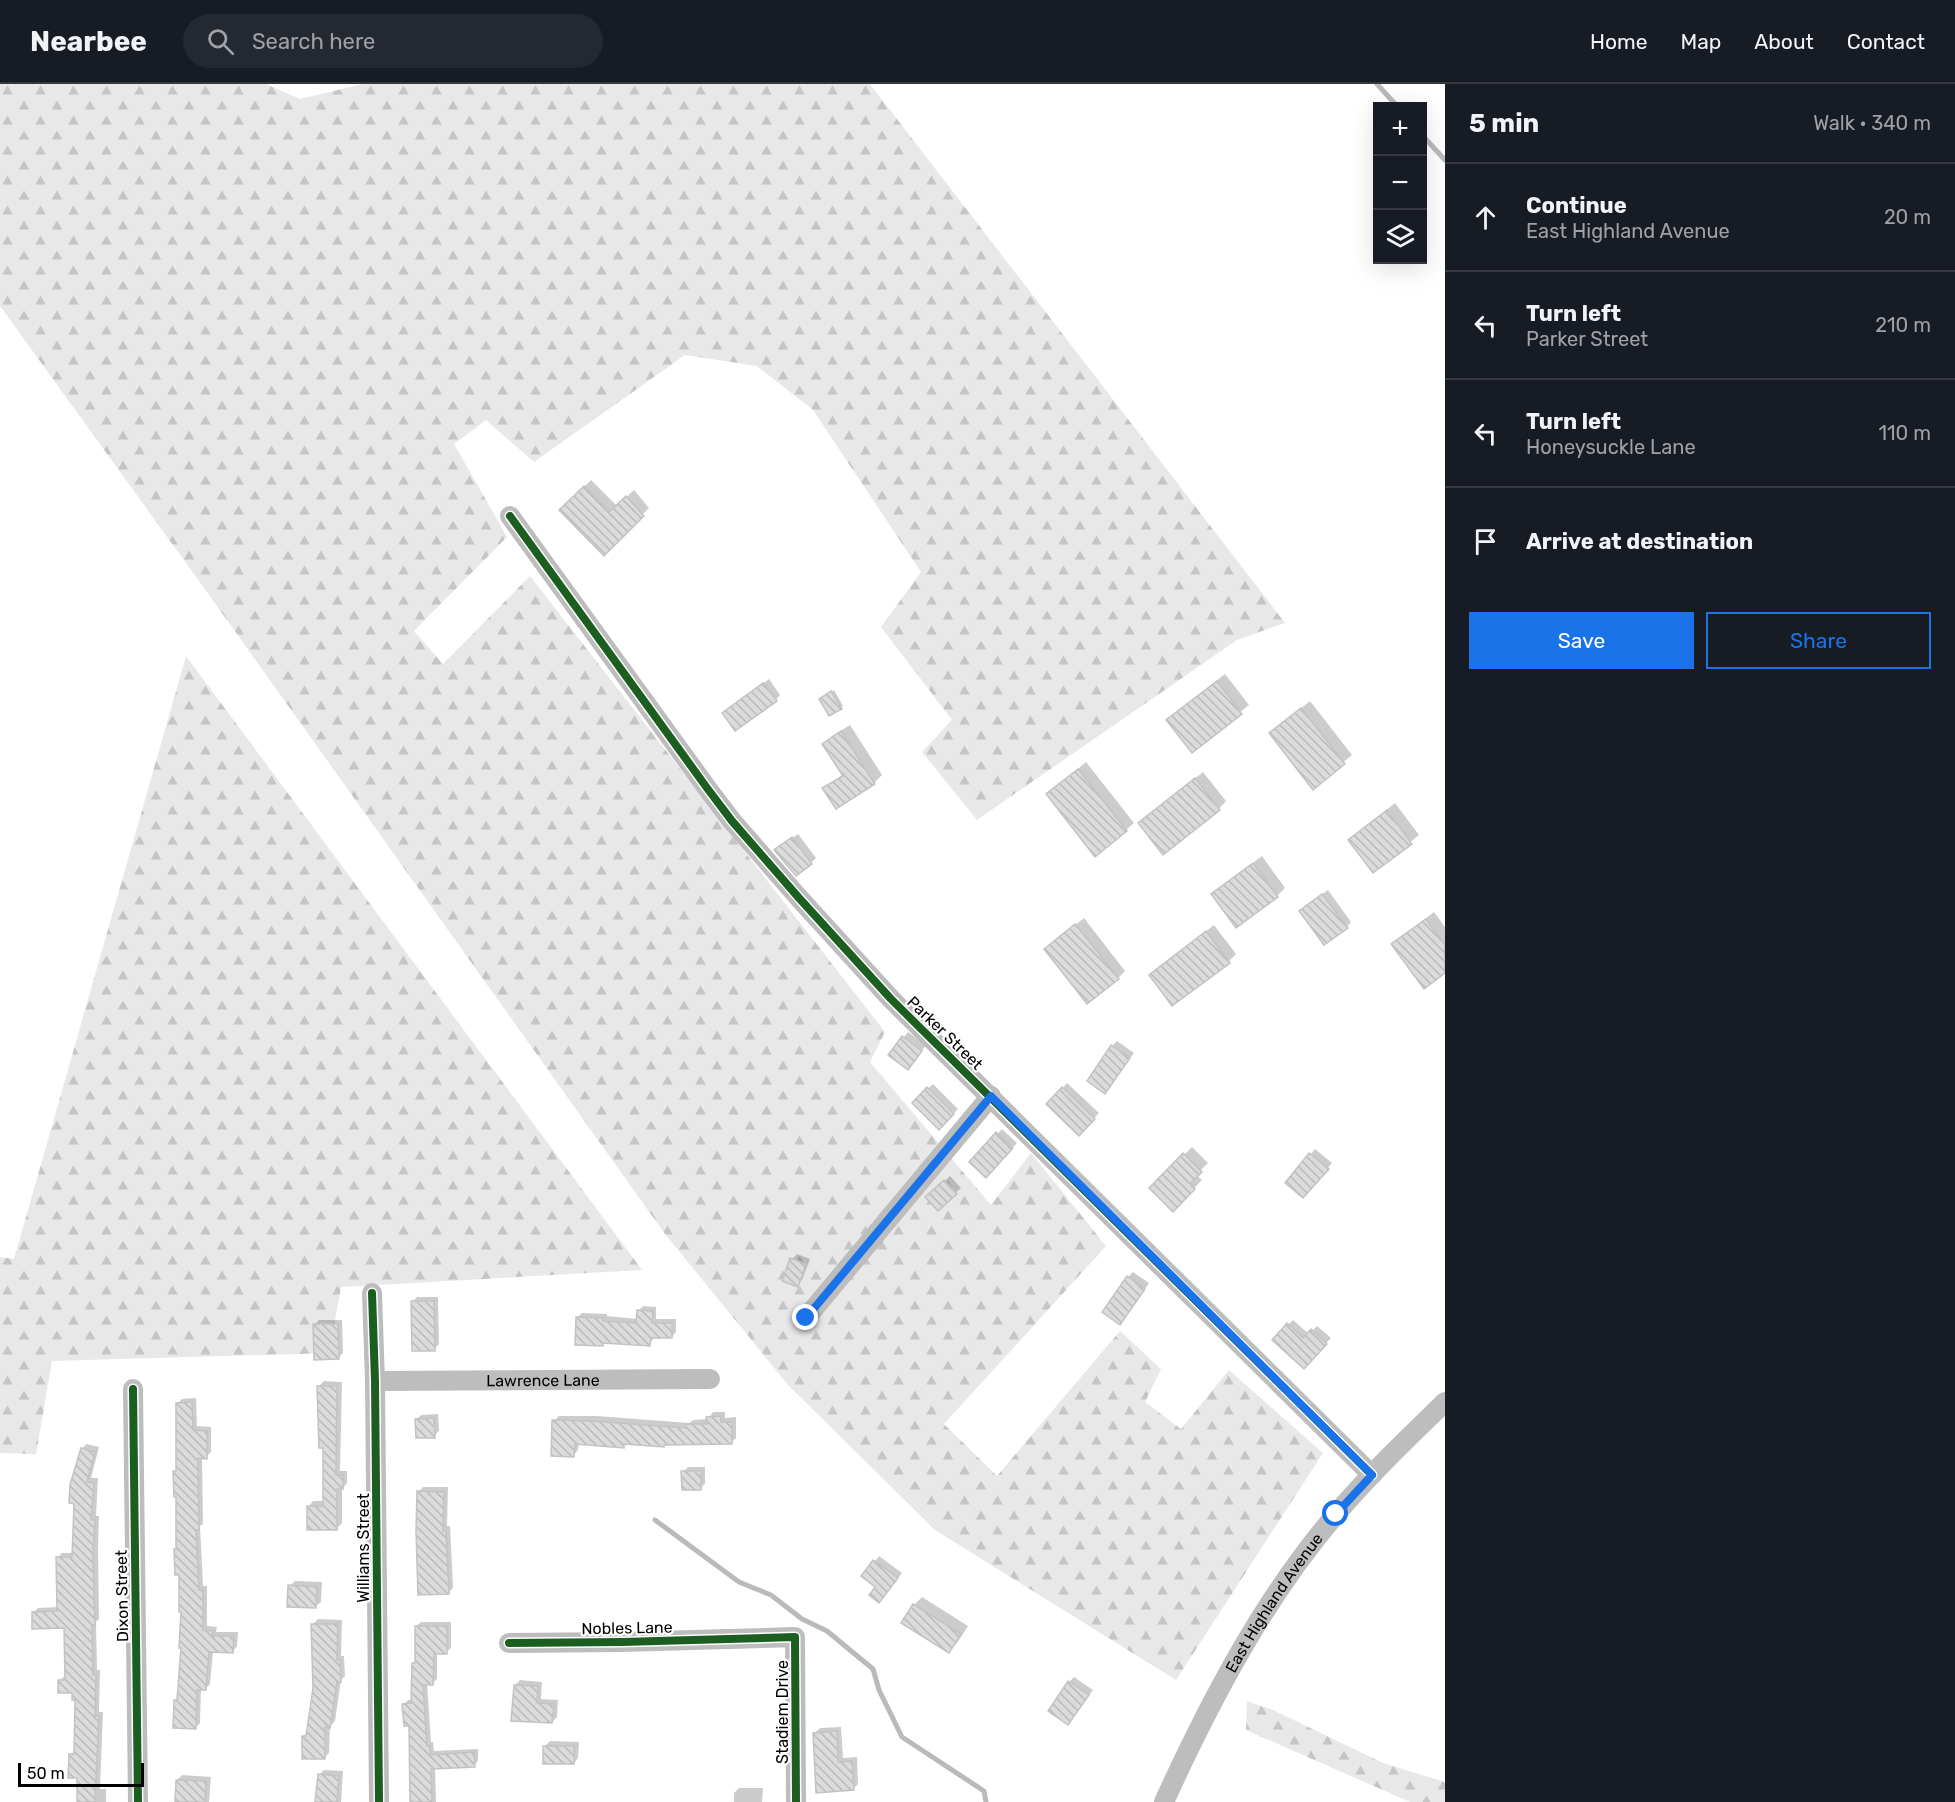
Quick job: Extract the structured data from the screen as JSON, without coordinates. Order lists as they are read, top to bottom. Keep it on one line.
{"streets":{"street":["Parker Street","Lawrence Lane","Williams Street","Dixon Street","East Highland Avenue","Nobles Lane","Stadiem Drive"]},"crossings":[["Parker Street","East Highland Avenue"],["Lawrence Lane","Williams Street"],["Nobles Lane","Stadiem Drive"]],"scale_bar":"50 m","page":{"header":"Nearbee","search":"Search here","nav":["Home","Map","About","Contact"],"heading":["5 min","Walk · 340 m"],"map_buttons":["+","−"],"list":[["Continue","East Highland Avenue","20 m"],["Turn left","Parker Street","210 m"],["Turn left","Honeysuckle Lane","110 m"],"Arrive at destination"],"buttons":["Save","Share"],"scale":"50 m"}}
